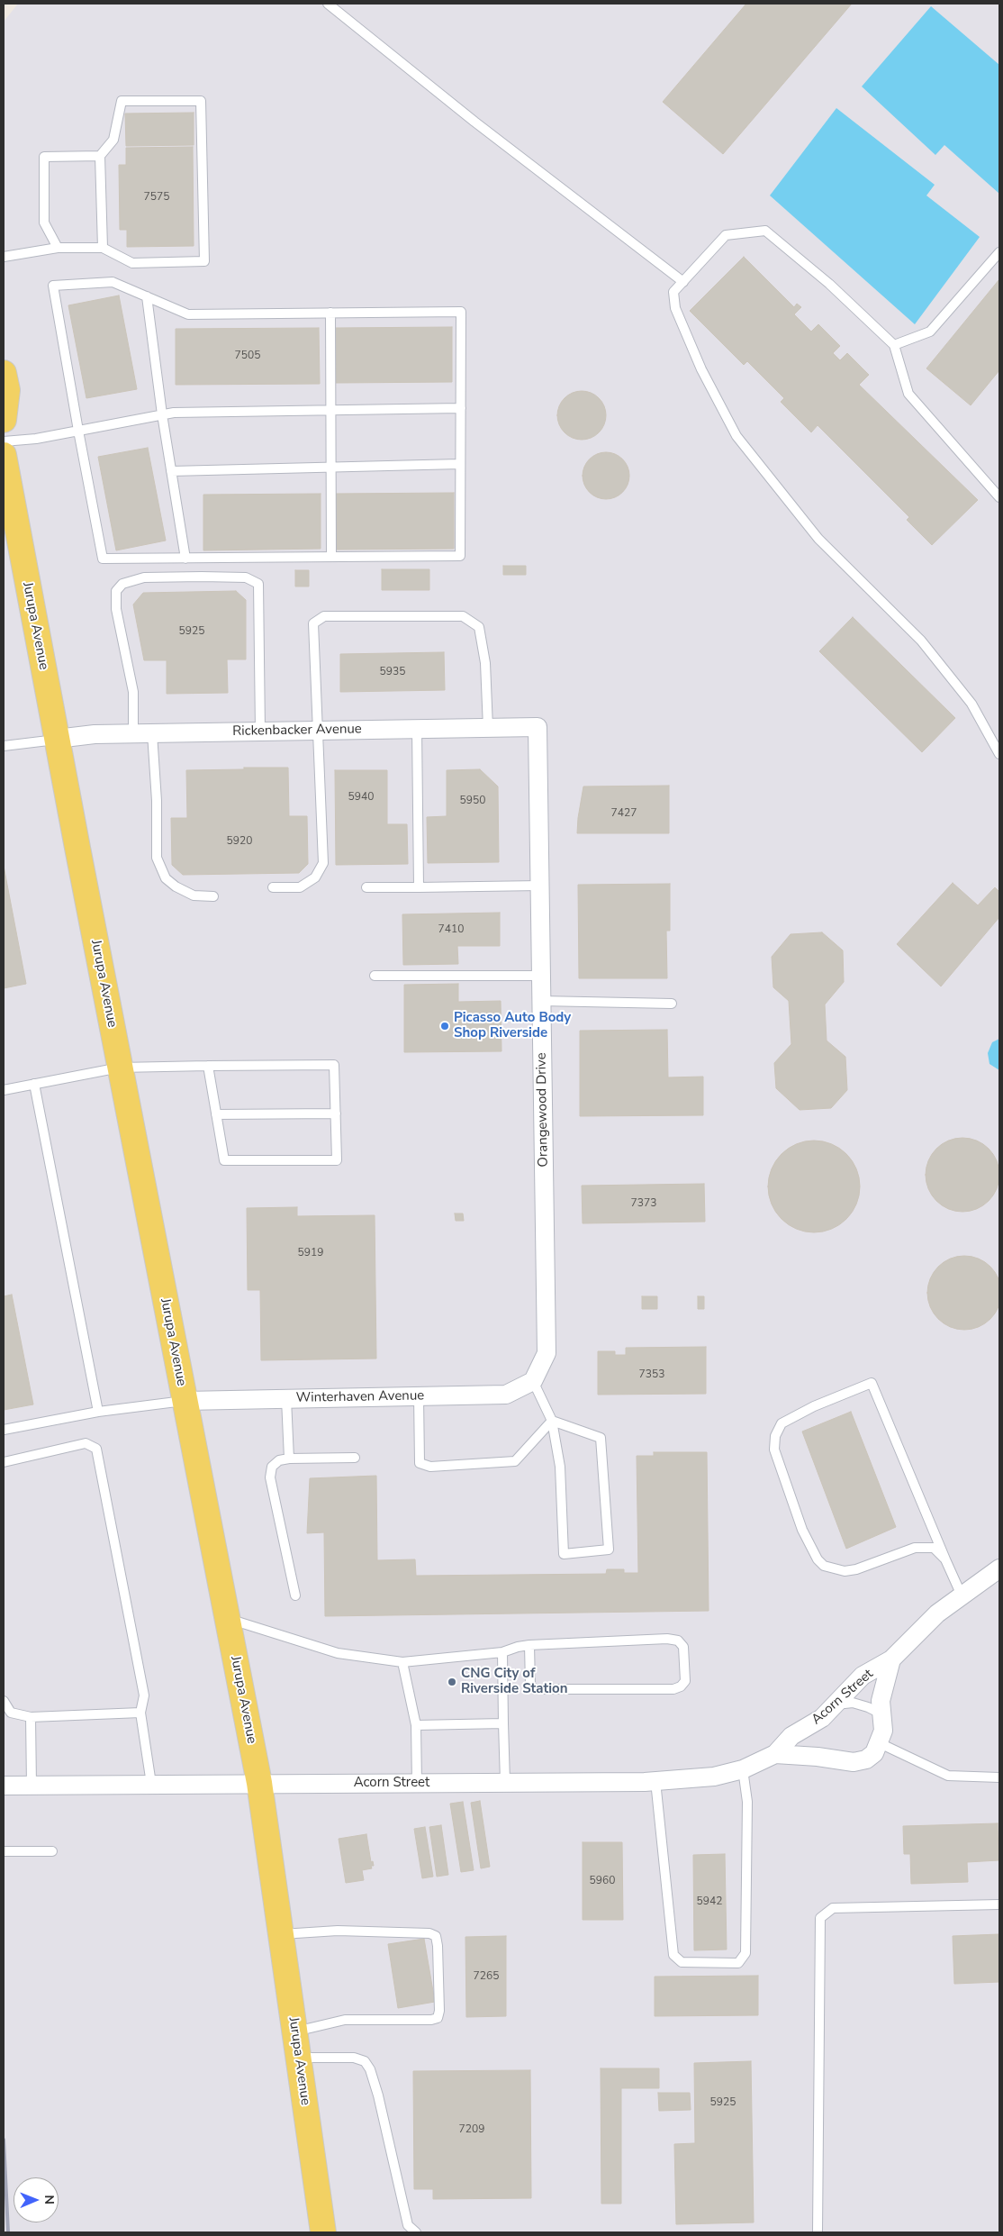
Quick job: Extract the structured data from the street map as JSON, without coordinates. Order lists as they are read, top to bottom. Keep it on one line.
{"streets":{"main road":["Jurupa Avenue"],"street":["Rickenbacker Avenue","Orangewood Drive","Winterhaven Avenue","Acorn Street"]},"crossings":[["Jurupa Avenue","Rickenbacker Avenue"],["Jurupa Avenue","Winterhaven Avenue"],["Jurupa Avenue","Acorn Street"],["Rickenbacker Avenue","Orangewood Drive"],["Orangewood Drive","Winterhaven Avenue"]],"places":["Picasso Auto Body Shop Riverside","CNG City of Riverside Station"],"house_numbers":["7575","7505","5925","5935","5940","5950","7427","5920","7410","7373","5919","7353","5960","5942","7265","5925","7209"],"north":"right"}
